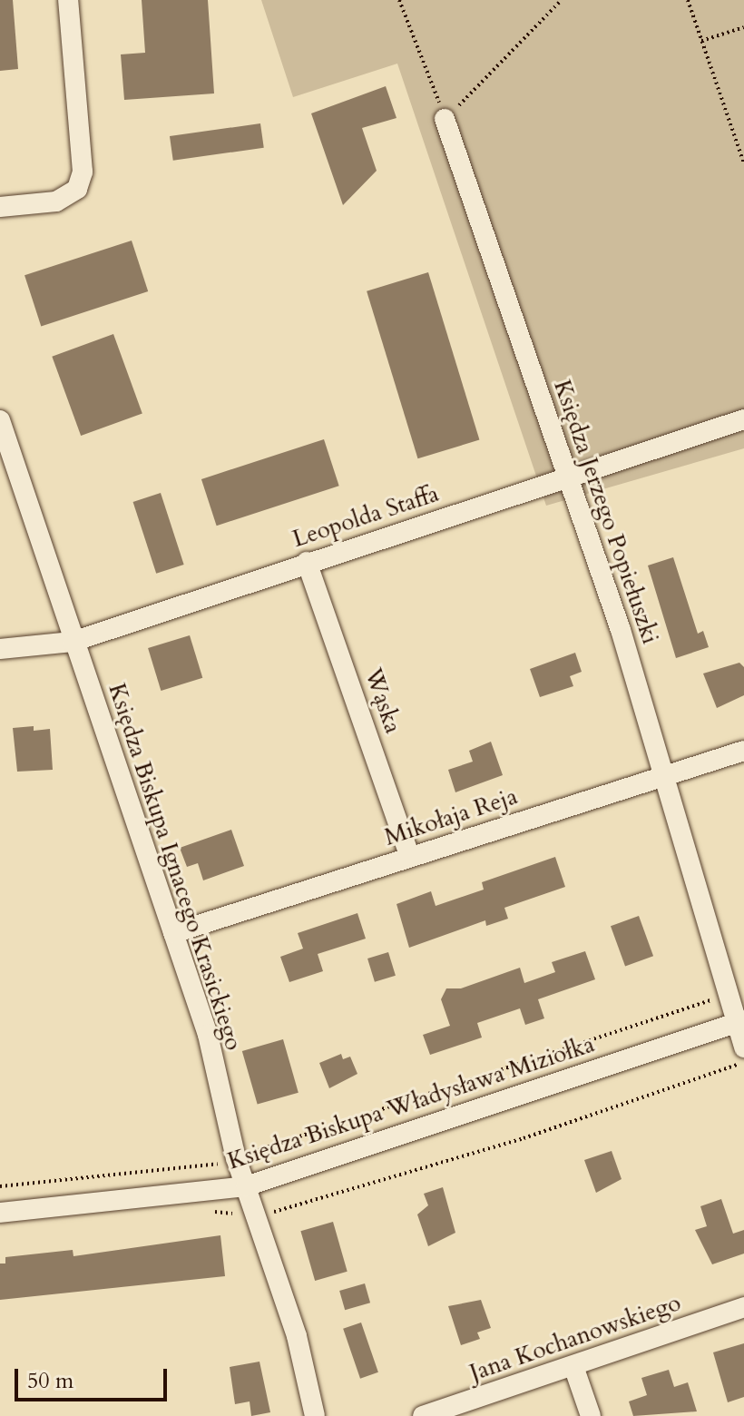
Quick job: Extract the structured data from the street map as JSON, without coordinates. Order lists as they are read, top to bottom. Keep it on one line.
{"streets":{"street":["Księdza Jerzego Popiełuszki","Leopolda Staffa","Wąska","Mikołaja Reja","Księdza Biskupa Ignacego Krasickiego","Księdza Biskupa Władysława Miziołka","Jana Kochanowskiego"]},"crossings":[["Księdza Jerzego Popiełuszki","Leopolda Staffa"],["Księdza Jerzego Popiełuszki","Mikołaja Reja"],["Księdza Jerzego Popiełuszki","Księdza Biskupa Władysława Miziołka"],["Leopolda Staffa","Wąska"],["Leopolda Staffa","Księdza Biskupa Ignacego Krasickiego"],["Wąska","Mikołaja Reja"],["Mikołaja Reja","Księdza Biskupa Ignacego Krasickiego"],["Księdza Biskupa Ignacego Krasickiego","Księdza Biskupa Władysława Miziołka"]],"scale_bar":"50 m"}
